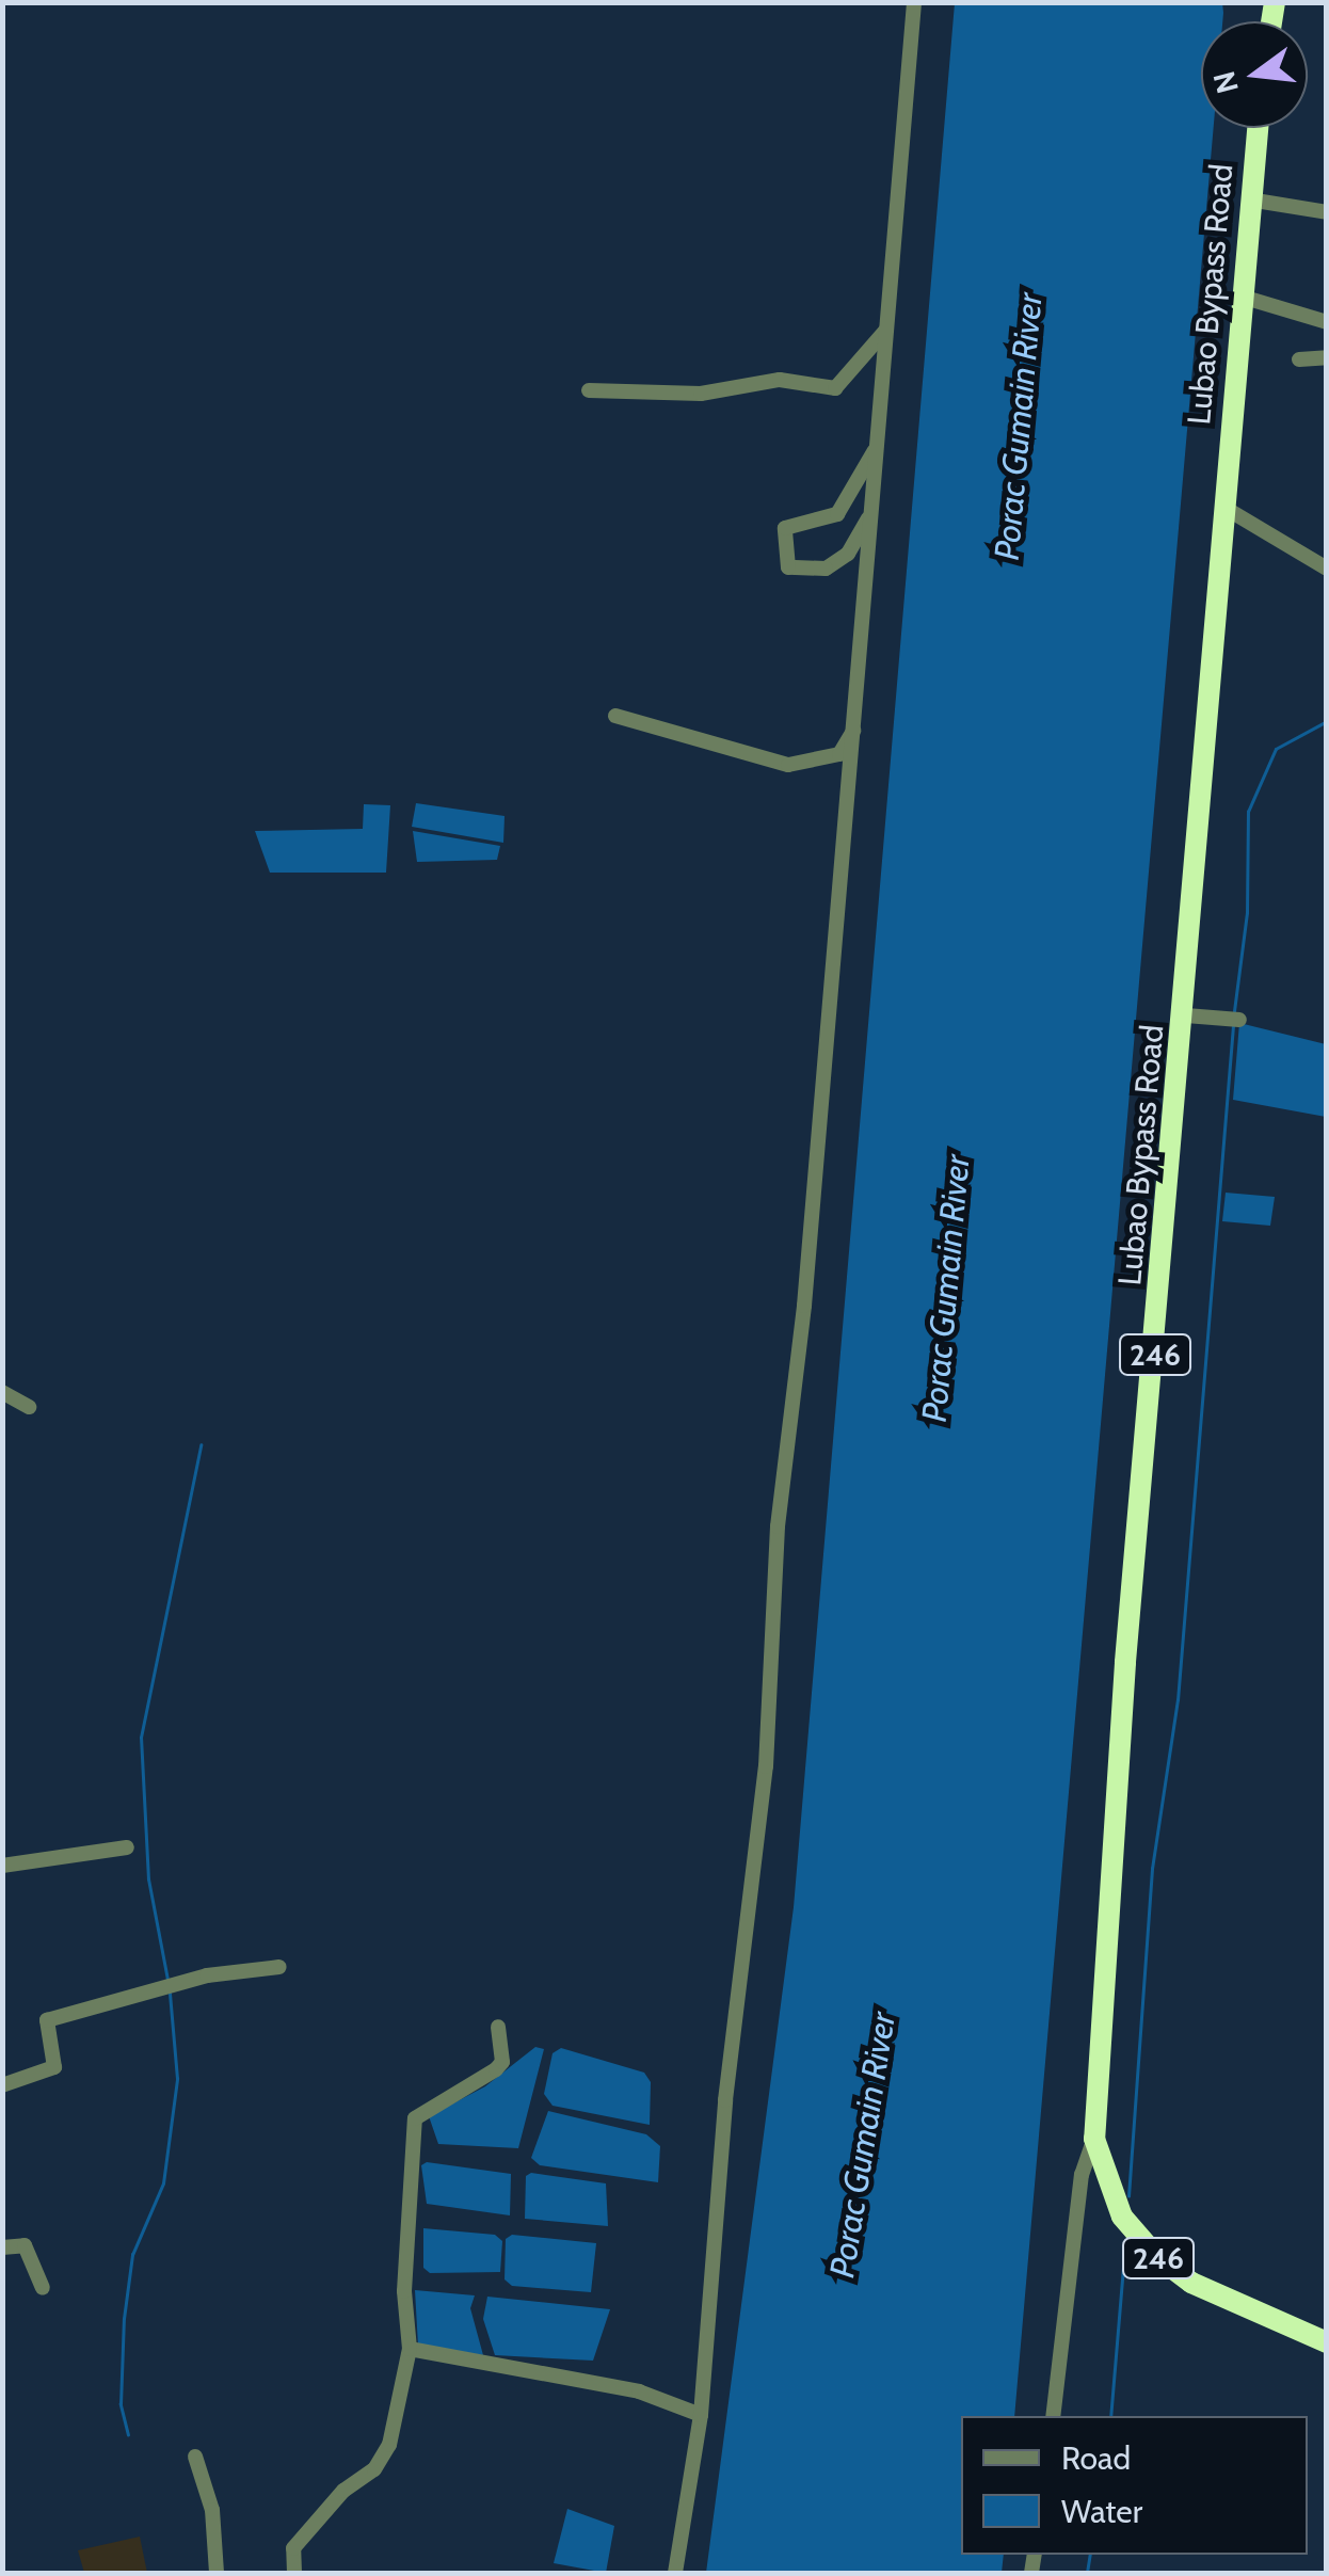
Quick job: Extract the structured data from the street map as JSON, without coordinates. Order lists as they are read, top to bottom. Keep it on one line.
{"streets":{"highway":["Lubao Bypass Road","246"]},"water":["Porac Gumain River"],"legend":["Road","Water"],"north":"left"}
